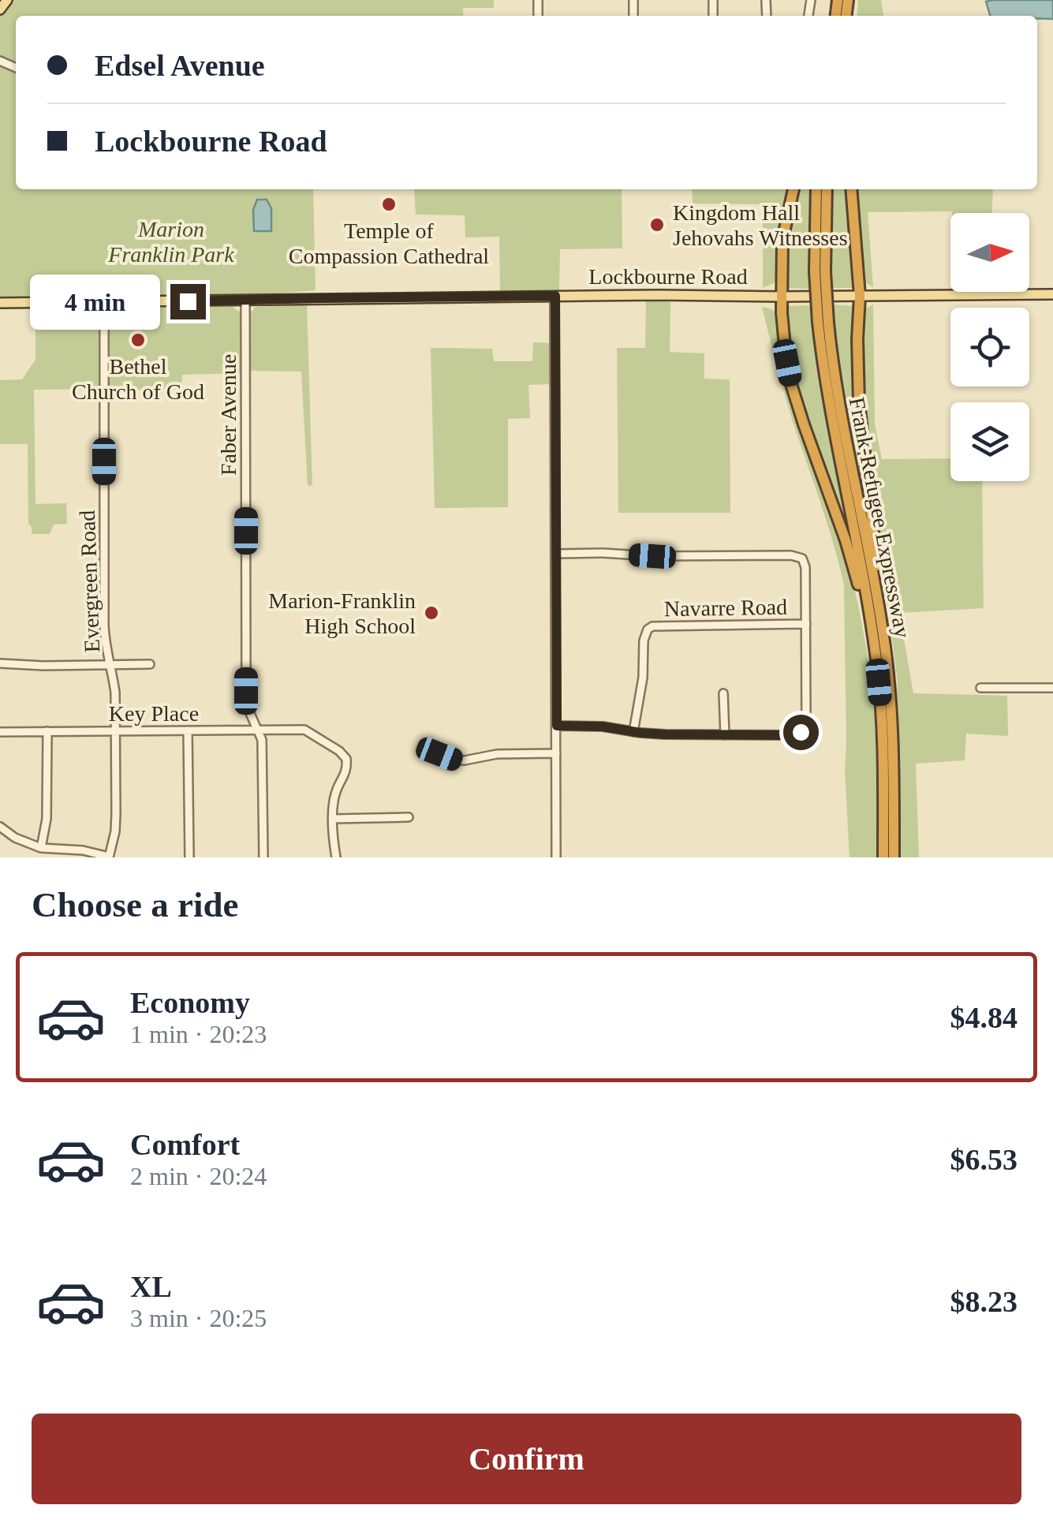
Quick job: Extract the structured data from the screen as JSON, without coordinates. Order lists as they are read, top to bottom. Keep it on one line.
{"streets":{"highway":["Frank-Refugee Expressway"],"main road":["Lockbourne Road"],"street":["Faber Avenue","Evergreen Road","Navarre Road","Key Place"]},"crossings":[["Lockbourne Road","Faber Avenue"],["Lockbourne Road","Evergreen Road"],["Faber Avenue","Key Place"],["Evergreen Road","Key Place"]],"parks":["Marion Franklin Park"],"places":["Temple of Compassion Cathedral","Kingdom Hall Jehovahs Witnesses","Bethel Church of God","Marion-Franklin High School"],"north":"right","page":{"banner":["Edsel Avenue","Lockbourne Road"],"bubble":"4 min","heading":"Choose a ride","list":[{"name":"Economy","note":"1 min · 20:23","value":"$4.84"},{"name":"Comfort","note":"2 min · 20:24","value":"$6.53"},{"name":"XL","note":"3 min · 20:25","value":"$8.23"}],"buttons":"Confirm"}}
